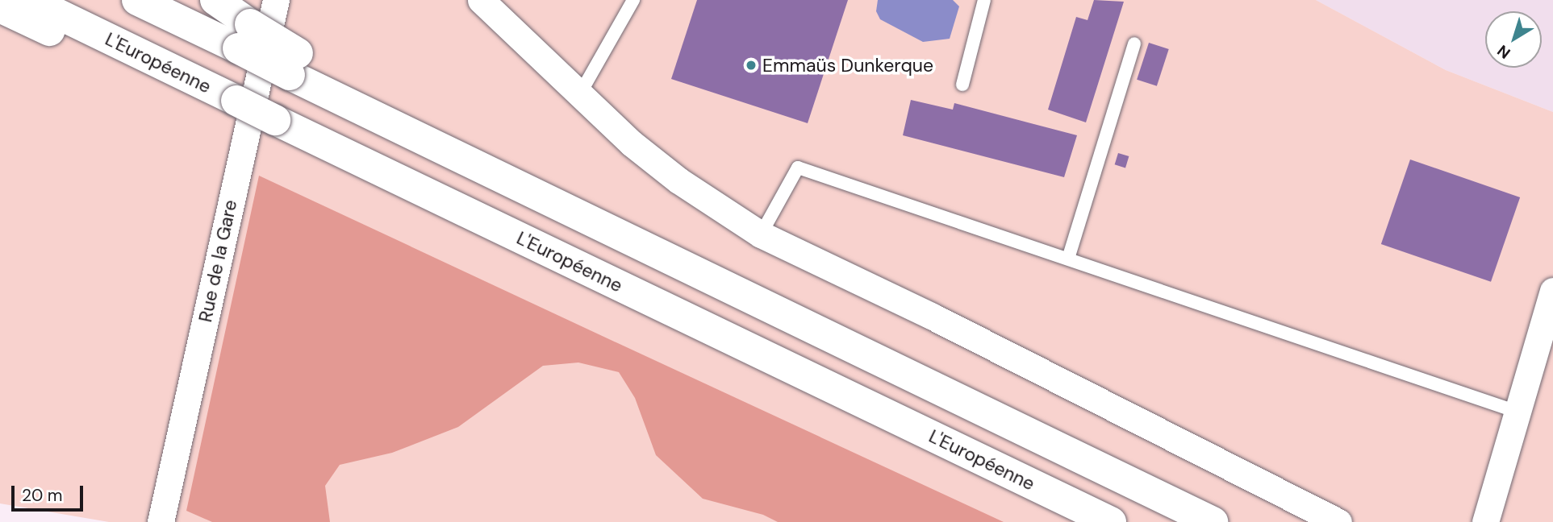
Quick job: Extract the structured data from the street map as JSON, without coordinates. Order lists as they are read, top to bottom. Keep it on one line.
{"streets":{"highway":["L'Européenne"],"street":["Rue de la Gare"]},"places":["Emmaüs Dunkerque"],"scale_bar":"20 m","north":"bottom left"}
